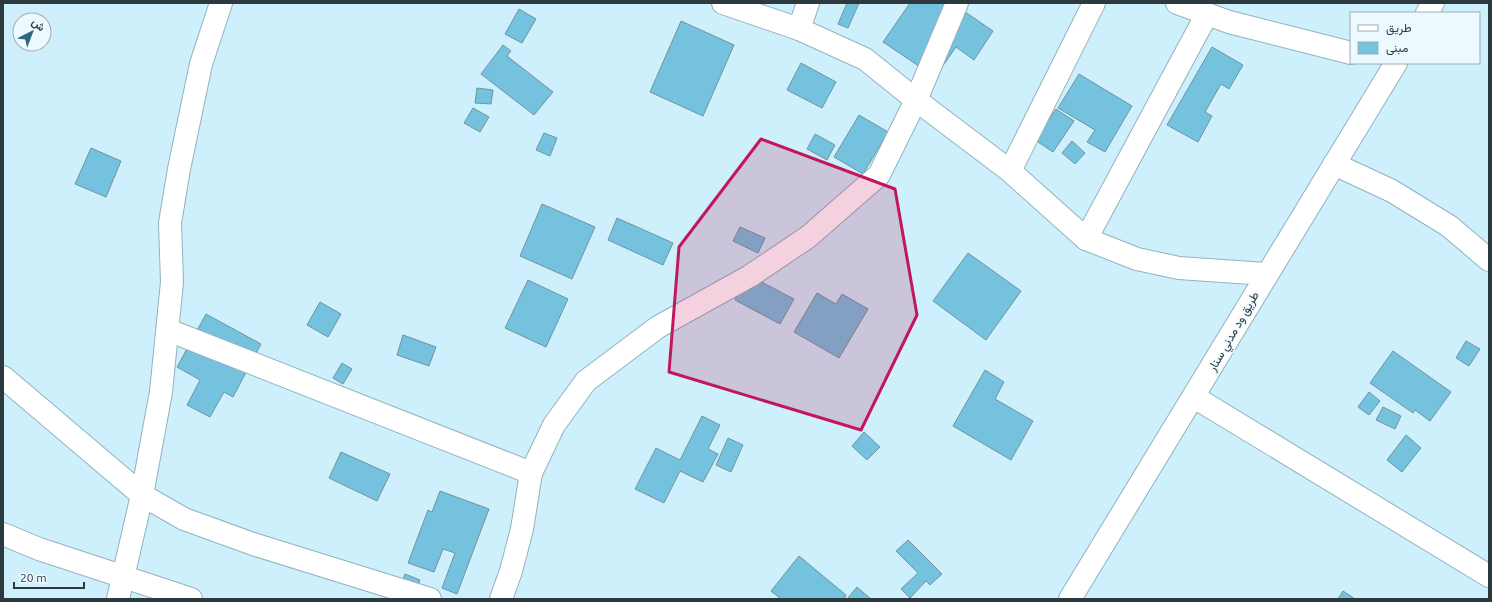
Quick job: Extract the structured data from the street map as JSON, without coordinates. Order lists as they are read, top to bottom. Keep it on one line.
{"streets":{"main road":["طريق ود مدني سنار"]},"legend":["طريق","مبنى"],"scale_bar":"20 m","north":"top right"}
